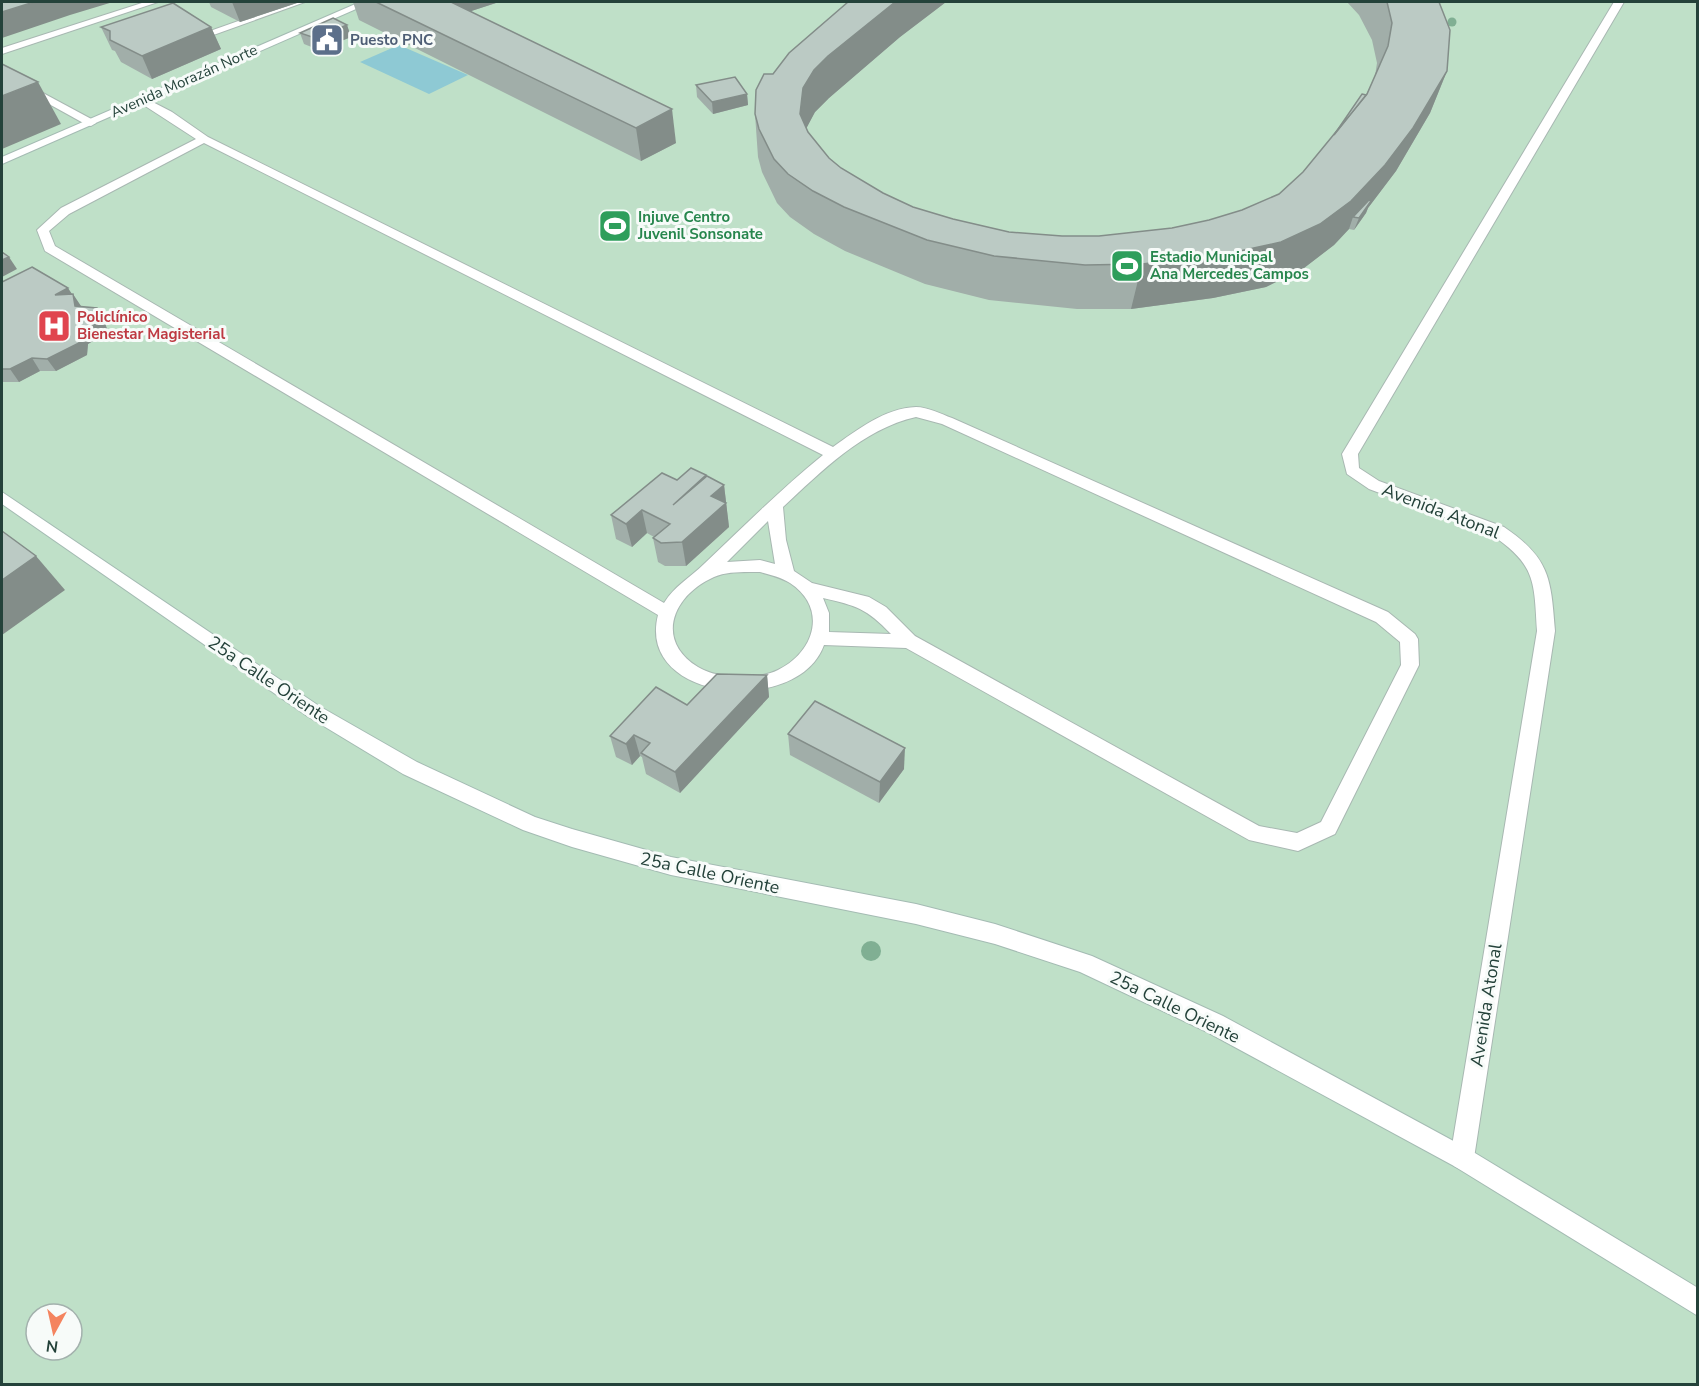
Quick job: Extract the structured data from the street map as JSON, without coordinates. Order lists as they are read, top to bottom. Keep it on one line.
{"streets":{"street":["Avenida Morazán Norte","Avenida Atonal","25a Calle Oriente"]},"crossings":[["Avenida Atonal","25a Calle Oriente"]],"places":{"public building":["Puesto PNC"],"sports":["Injuve Centro Juvenil Sonsonate","Estadio Municipal Ana Mercedes Campos"],"hospital":["Policlínico Bienestar Magisterial"]},"north":"bottom"}
